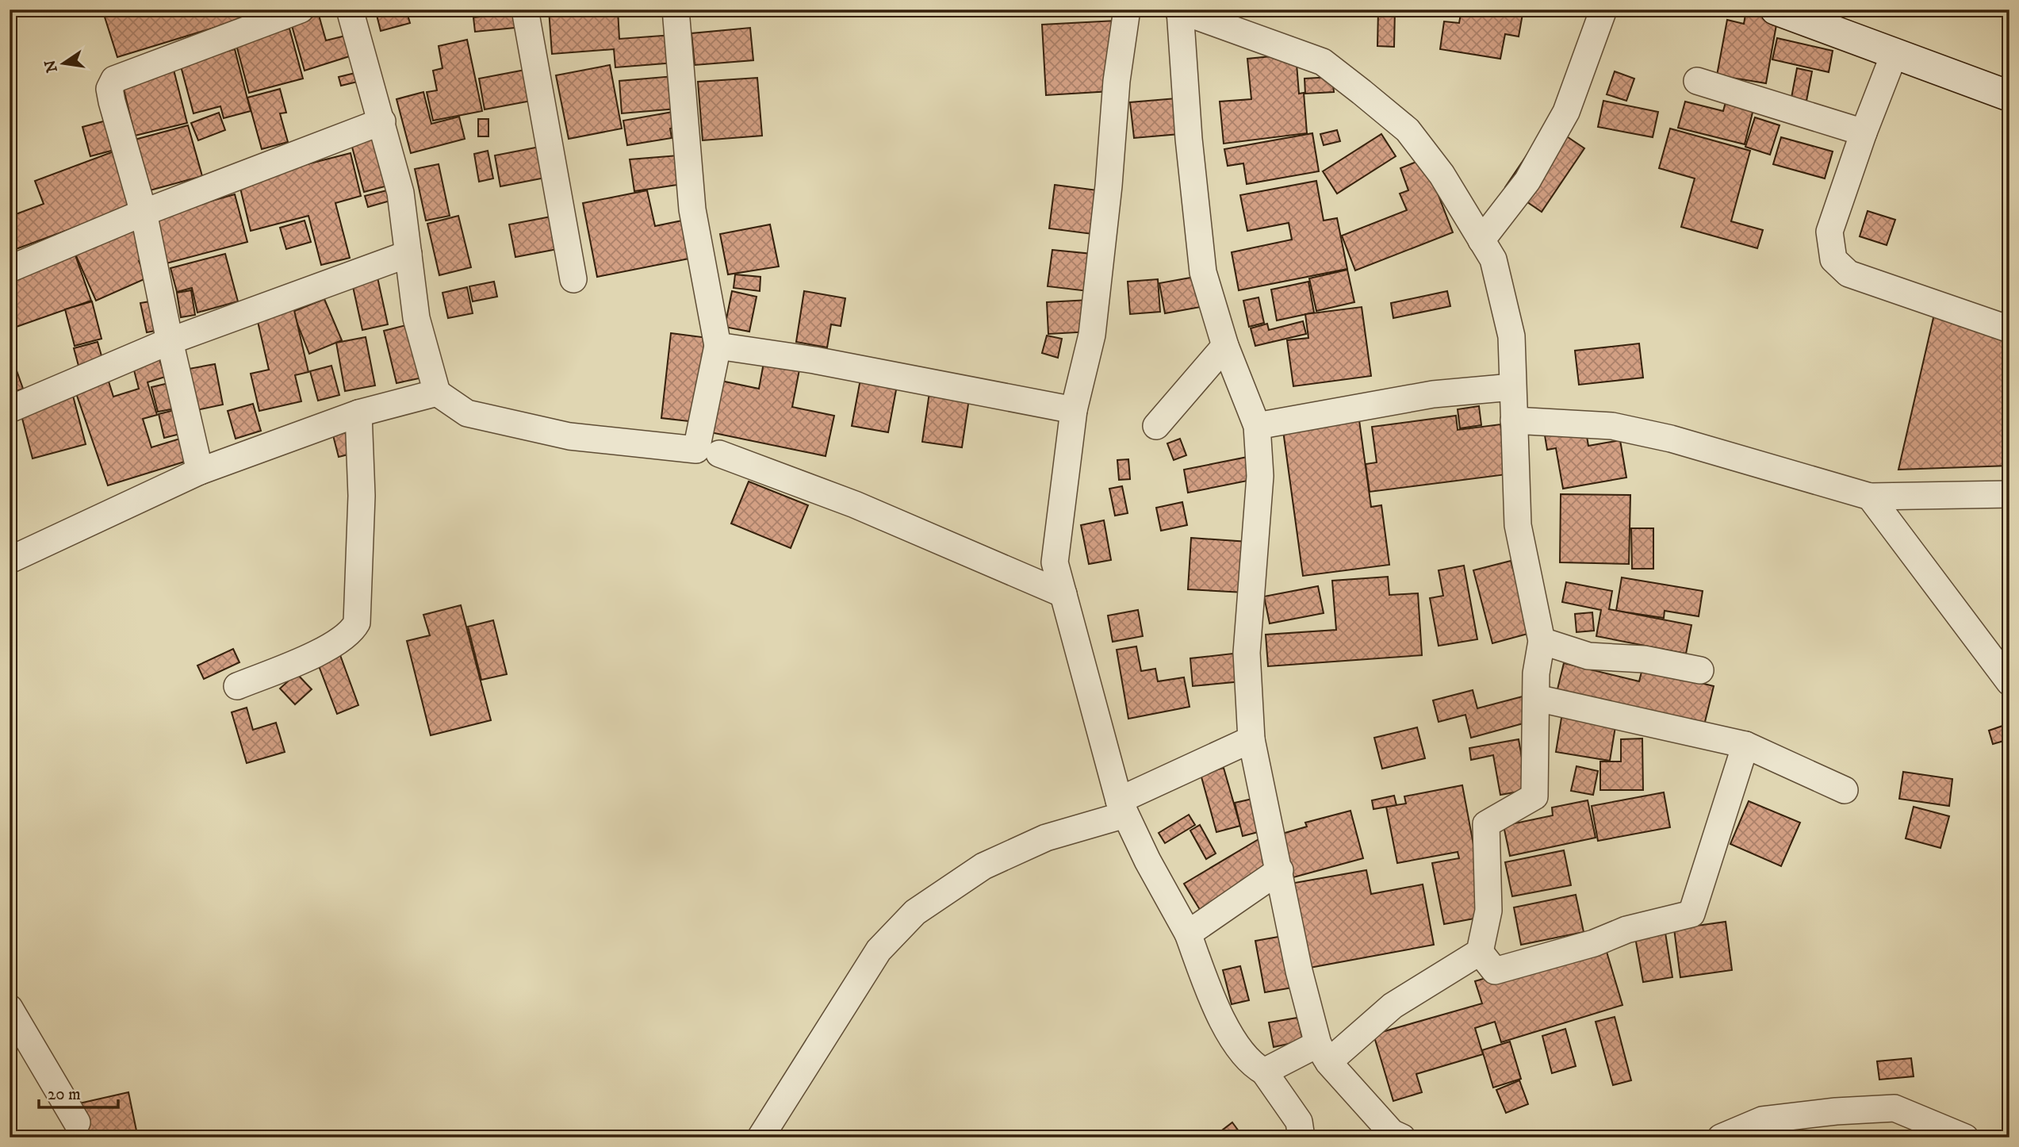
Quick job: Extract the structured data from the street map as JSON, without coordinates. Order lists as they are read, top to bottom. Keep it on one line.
{"scale_bar":"20 m","north":"left"}
